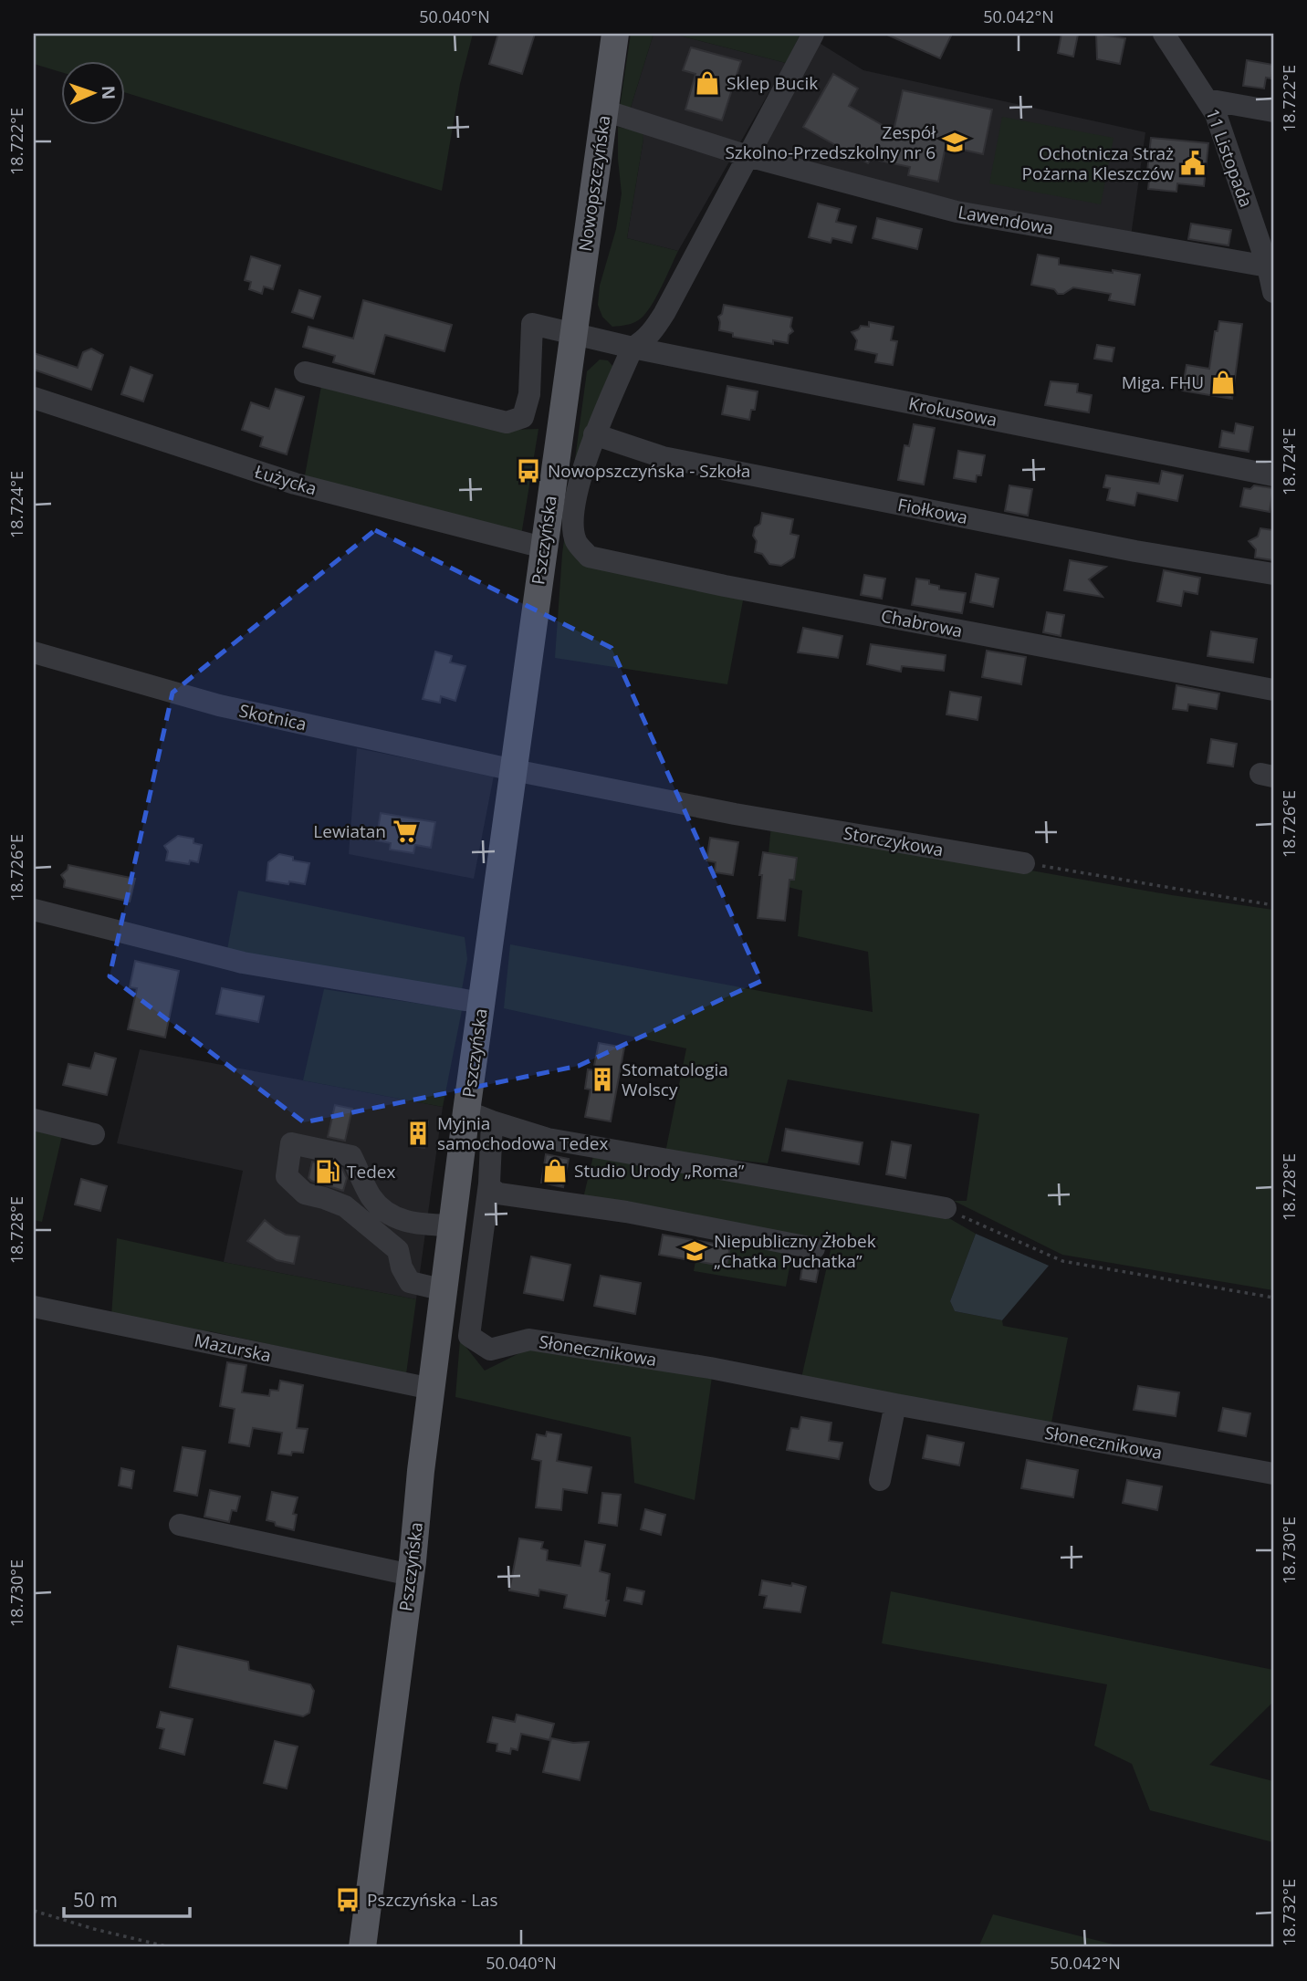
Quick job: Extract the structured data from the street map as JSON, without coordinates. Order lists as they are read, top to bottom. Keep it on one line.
{"streets":{"main road":["Nowopszczyńska","Pszczyńska"],"street":["11 Listopada","Lawendowa","Krokusowa","Łużycka","Fiołkowa","Chabrowa","Skotnica","Storczykowa","Mazurska","Słonecznikowa"]},"crossings":[["11 Listopada","Lawendowa"],["Nowopszczyńska","Lawendowa"],["Nowopszczyńska","Pszczyńska"],["Lawendowa","Pszczyńska"],["Krokusowa","Pszczyńska"],["Łużycka","Pszczyńska"],["Fiołkowa","Pszczyńska"],["Pszczyńska","Chabrowa"],["Pszczyńska","Skotnica"],["Pszczyńska","Storczykowa"],["Pszczyńska","Mazurska"],["Skotnica","Storczykowa"]],"places":{"shop":["Sklep Bucik","Miga. FHU","Studio Urody „Roma”"],"school or university":["Zespół Szkolno-Przedszkolny nr 6","Niepubliczny Żłobek „Chatka Puchatka”"],"public building":["Ochotnicza Straż Pożarna Kleszczów"],"bus stop":["Nowopszczyńska - Szkoła","Pszczyńska - Las"],"supermarket":["Lewiatan"],"building":["Stomatologia Wolscy","Myjnia samochodowa Tedex"],"fuel station":["Tedex"]},"scale_bar":"50 m","north":"right","coordinates":["50.040°N","50.042°N","18.722°E","18.724°E","18.726°E","18.728°E","18.730°E","18.732°E"]}
